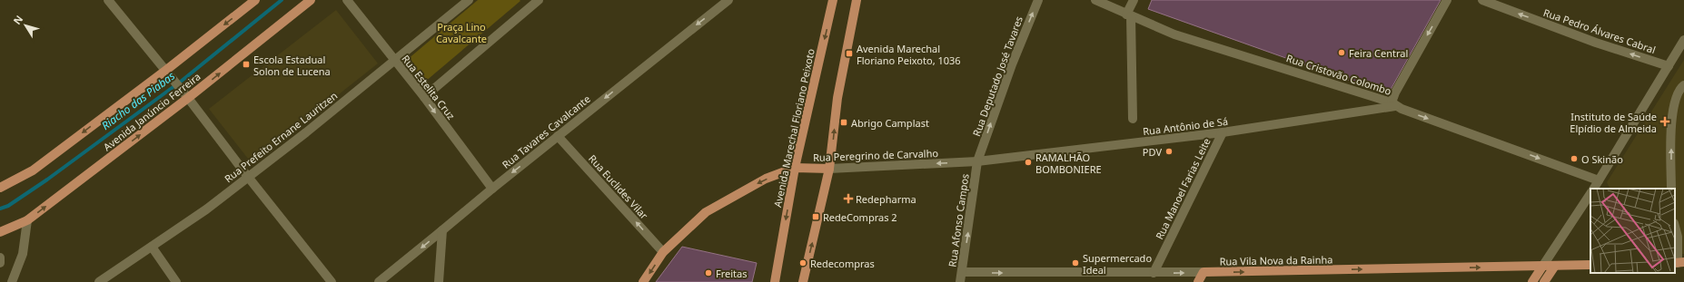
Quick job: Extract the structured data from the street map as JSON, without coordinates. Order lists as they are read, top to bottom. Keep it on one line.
{"streets":{"main road":["Avenida Janúncio Ferreira","Avenida Marechal Floriano Peixoto","Rua Peregrino de Carvalho","Rua Vila Nova da Rainha"],"street":["Rua Pedro Álvares Cabral","Rua Cristovão Colombo","Rua Deputado José Tavares","Rua Estelita Cruz","Rua Antônio de Sá","Rua Tavares Cavalcante","Rua Prefeito Ernane Lauritzen","Rua Euclides Vilar","Rua Manoel Farias Leite","Rua Afonso Campos"]},"crossings":[["Rua Cristovão Colombo","Rua Antônio de Sá"],["Rua Deputado José Tavares","Rua Antônio de Sá"],["Rua Deputado José Tavares","Rua Peregrino de Carvalho"],["Rua Deputado José Tavares","Rua Afonso Campos"],["Rua Estelita Cruz","Rua Tavares Cavalcante"],["Rua Estelita Cruz","Rua Prefeito Ernane Lauritzen"],["Rua Antônio de Sá","Rua Peregrino de Carvalho"],["Rua Antônio de Sá","Rua Manoel Farias Leite"],["Rua Antônio de Sá","Rua Afonso Campos"],["Avenida Marechal Floriano Peixoto","Rua Peregrino de Carvalho"],["Rua Tavares Cavalcante","Rua Euclides Vilar"],["Rua Peregrino de Carvalho","Rua Euclides Vilar"],["Rua Peregrino de Carvalho","Rua Afonso Campos"],["Rua Manoel Farias Leite","Rua Vila Nova da Rainha"],["Rua Afonso Campos","Rua Vila Nova da Rainha"]],"one_way":["Rua Pedro Álvares Cabral","Rua Cristovão Colombo","Rua Deputado José Tavares","Rua Estelita Cruz","Rua Tavares Cavalcante","Rua Peregrino de Carvalho","Rua Euclides Vilar","Rua Afonso Campos","Rua Vila Nova da Rainha"],"water":["Riacho das Piabas"],"parks":["Praça Lino Cavalcante"],"places":{"other":["Feira Central","PDV","O Skinão","RAMALHÃO BOMBONIERE","Redecompras","Supermercado Ideal","Freitas"],"transit":["Avenida Marechal Floriano Peixoto, 1036","Escola Estadual Solon de Lucena","Abrigo Camplast","RedeCompras 2"],"health":["Instituto de Saúde Elpídio de Almeida","Redepharma"]},"north":"top left"}
